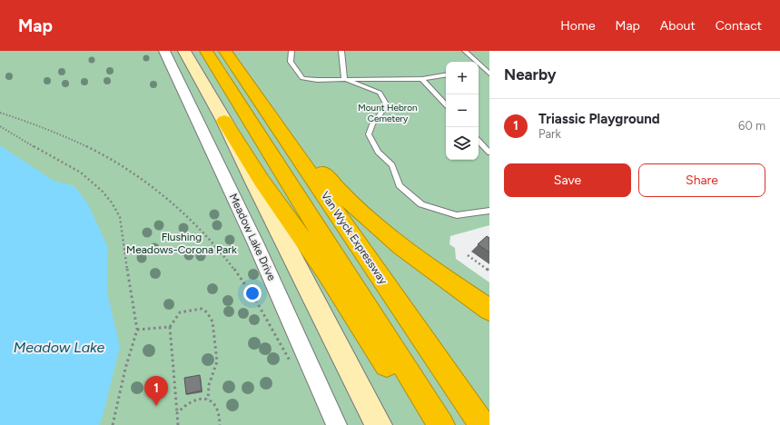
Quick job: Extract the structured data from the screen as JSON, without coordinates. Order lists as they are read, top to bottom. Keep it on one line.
{"streets":{"highway":["Van Wyck Expressway"],"street":["Meadow Lake Drive"]},"water":["Meadow Lake"],"parks":["Mount Hebron Cemetery","Flushing Meadows-Corona Park"],"page":{"header":"Map","nav":["Home","Map","About","Contact"],"heading":"Nearby","map_buttons":["+","−"],"list":[{"mark":"1","name":"Triassic Playground","note":"Park","value":"60 m"}],"buttons":["Save","Share"],"pins":"1"}}
